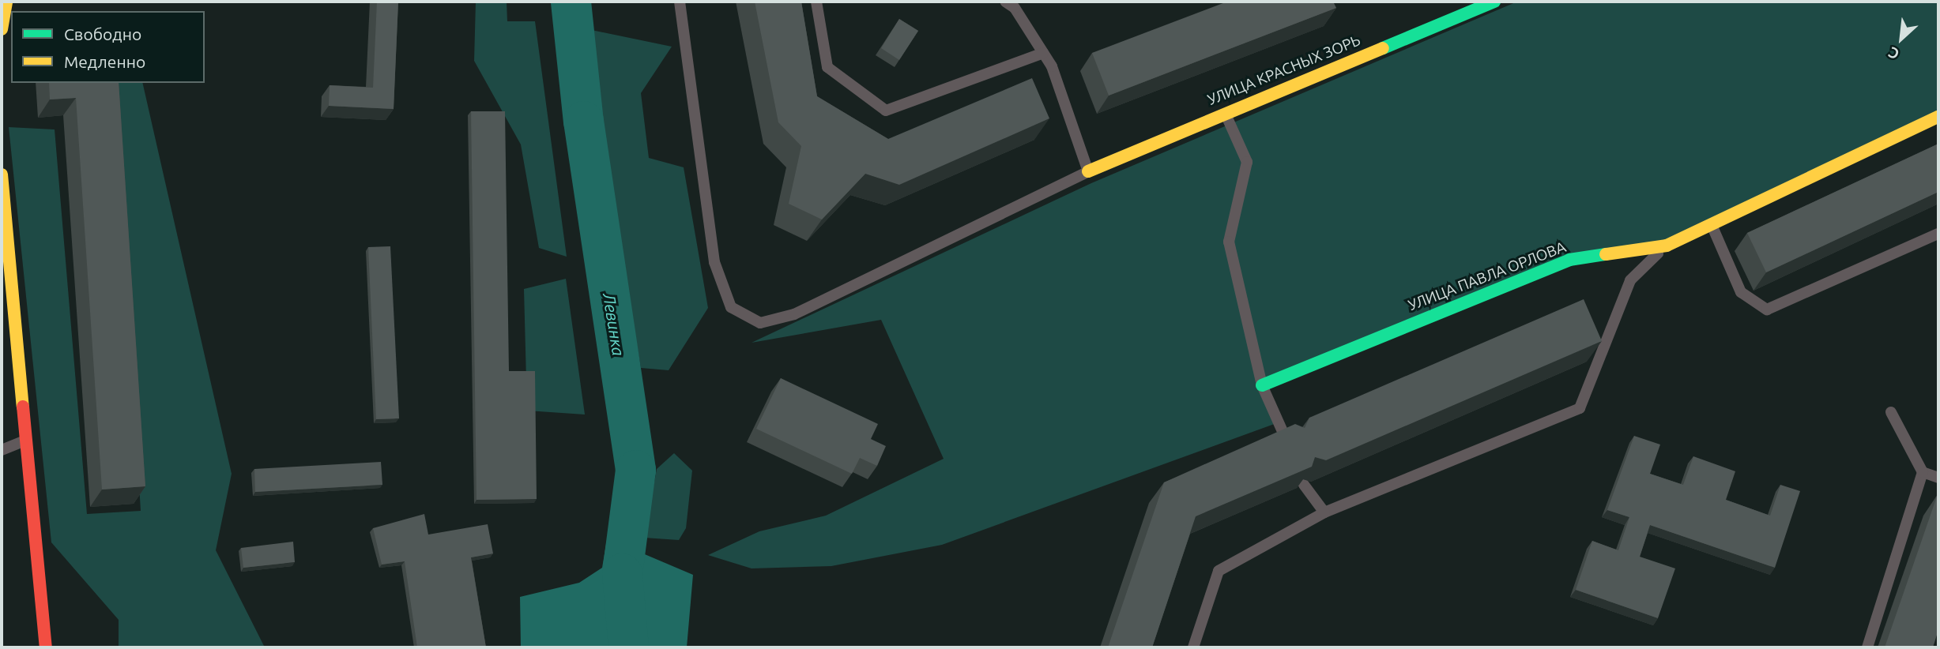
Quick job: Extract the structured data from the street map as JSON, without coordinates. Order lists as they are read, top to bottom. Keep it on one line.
{"streets":{"street":["УЛИЦА КРАСНЫХ ЗОРЬ","УЛИЦА ПАВЛА ОРЛОВА"]},"water":["Левинка"],"legend":["Свободно","Медленно"],"north":"bottom left"}
